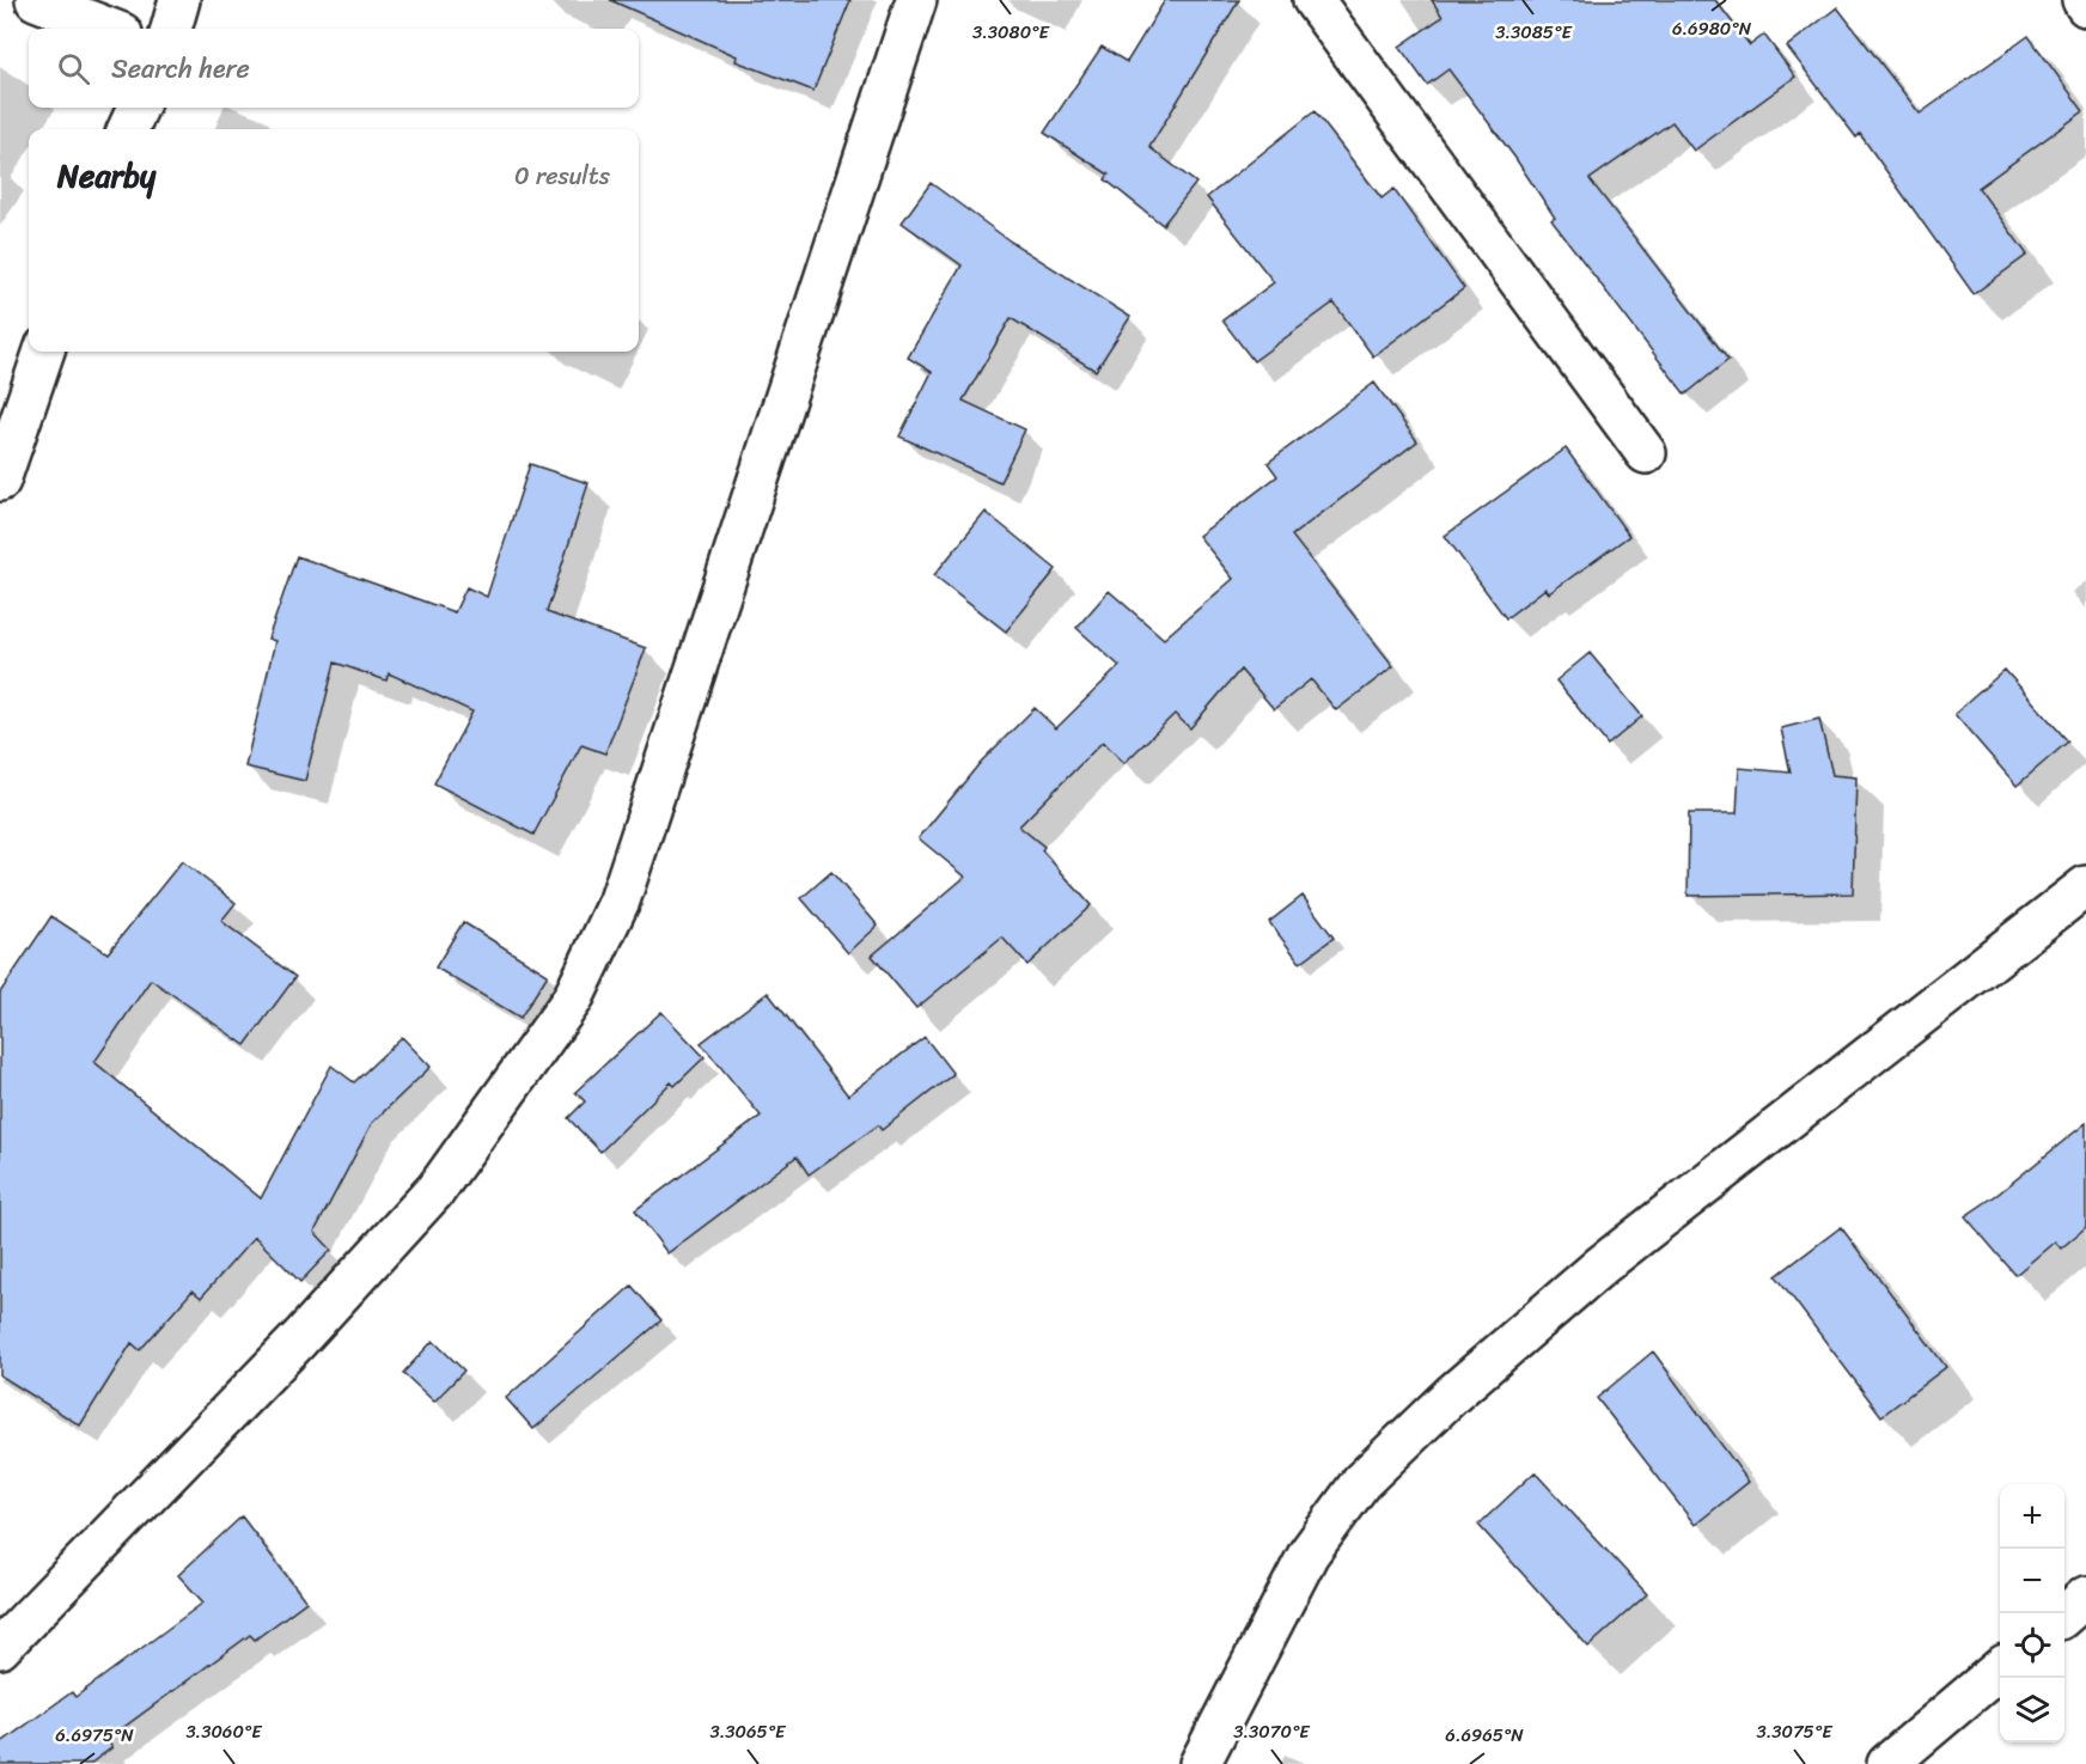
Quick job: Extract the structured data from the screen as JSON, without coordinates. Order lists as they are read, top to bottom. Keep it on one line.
{"page":{"search":"Search here","heading":["Nearby","0 results"],"map_buttons":["+","−"]},"coordinates":["6.6980°N","3.3080°E","3.3085°E","3.3060°E","3.3065°E","3.3070°E","3.3075°E","6.6975°N","6.6965°N"]}
